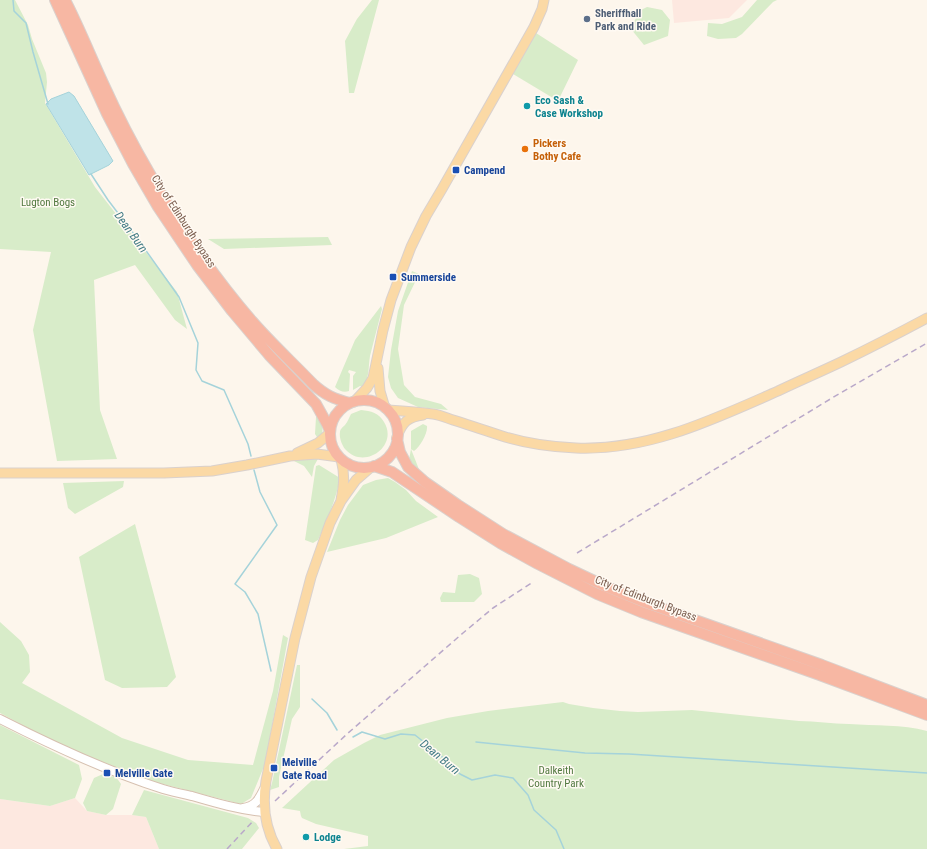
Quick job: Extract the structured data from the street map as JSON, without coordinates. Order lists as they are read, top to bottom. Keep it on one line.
{"streets":{"highway":["City of Edinburgh Bypass"]},"water":["Dean Burn"],"parks":["Lugton Bogs","Dalkeith Country Park"],"places":{"other":["Sheriffhall Park and Ride","Eco Sash & Case Workshop","Pickers Bothy Cafe","Lodge"],"transit":["Campend","Summerside","Melville Gate Road","Melville Gate"]}}
